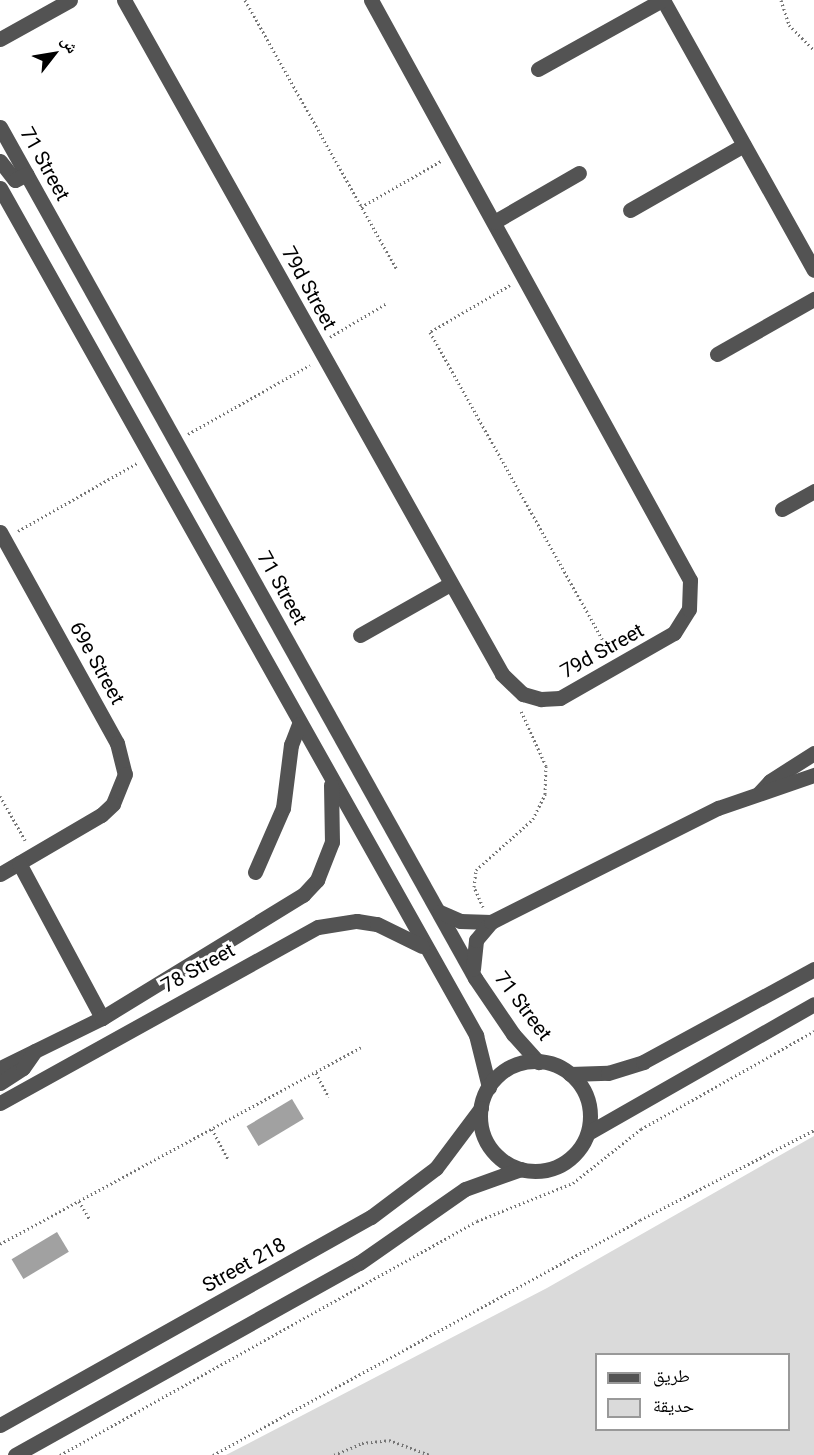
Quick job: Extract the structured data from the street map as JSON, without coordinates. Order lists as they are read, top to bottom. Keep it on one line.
{"streets":{"street":["71 Street","79d Street","69e Street","78 Street","Street 218"]},"crossings":[["71 Street","Street 218"]],"legend":["طريق","حديقة"],"north":"top right"}
